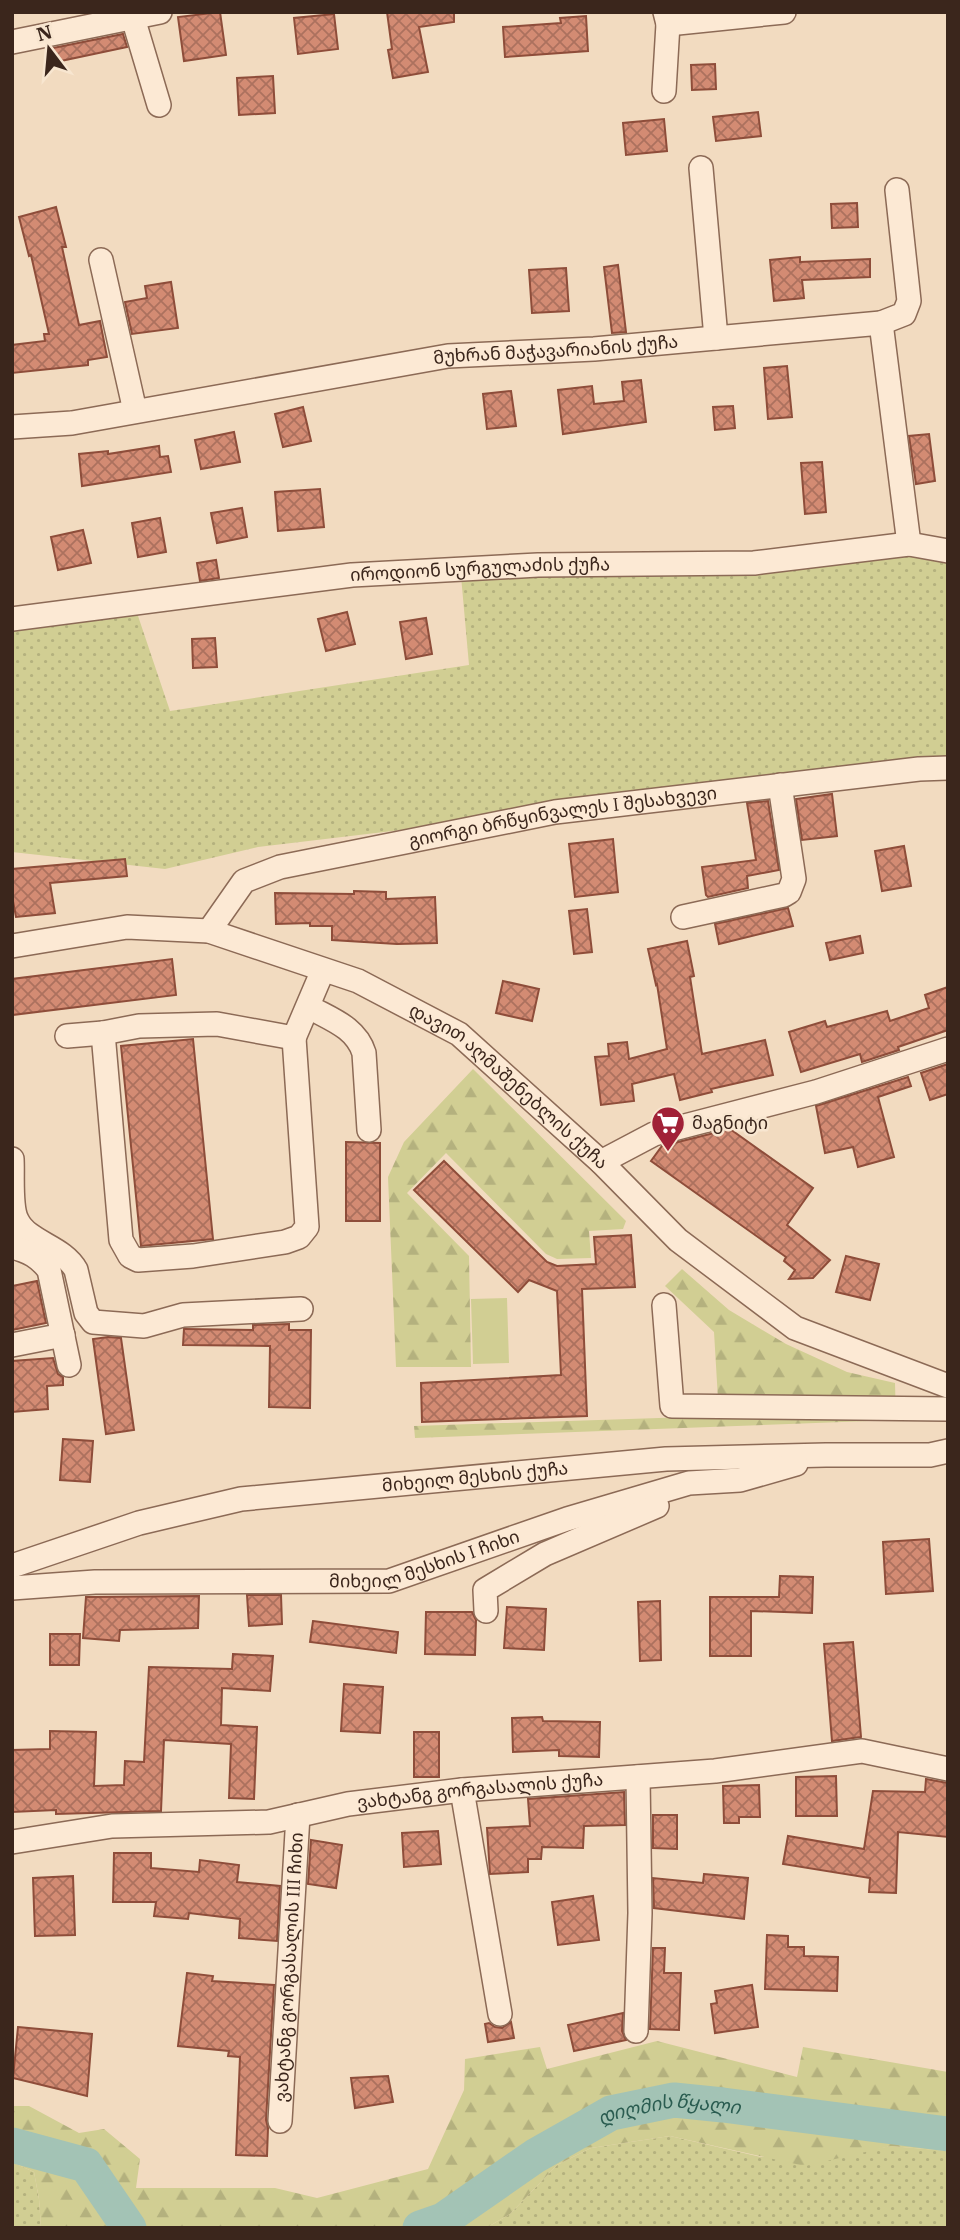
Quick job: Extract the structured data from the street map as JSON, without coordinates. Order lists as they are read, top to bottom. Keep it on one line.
{"streets":{"street":["მუხრან მაჭავარიანის ქუჩა","იროდიონ სურგულაძის ქუჩა","გიორგი ბრწყინვალეს I შესახვევი","დავით აღმაშენებლის ქუჩა","მიხეილ მესხის ქუჩა","მიხეილ მესხის I ჩიხი","ვახტანგ გორგასალის ქუჩა","ვახტანგ გორგასალის III ჩიხი"]},"crossings":[["გიორგი ბრწყინვალეს I შესახვევი","დავით აღმაშენებლის ქუჩა"],["მიხეილ მესხის ქუჩა","მიხეილ მესხის I ჩიხი"],["ვახტანგ გორგასალის ქუჩა","ვახტანგ გორგასალის III ჩიხი"]],"water":["დიღმის წყალი"],"places":{"supermarket":["მაგნიტი"]},"north":"top"}
